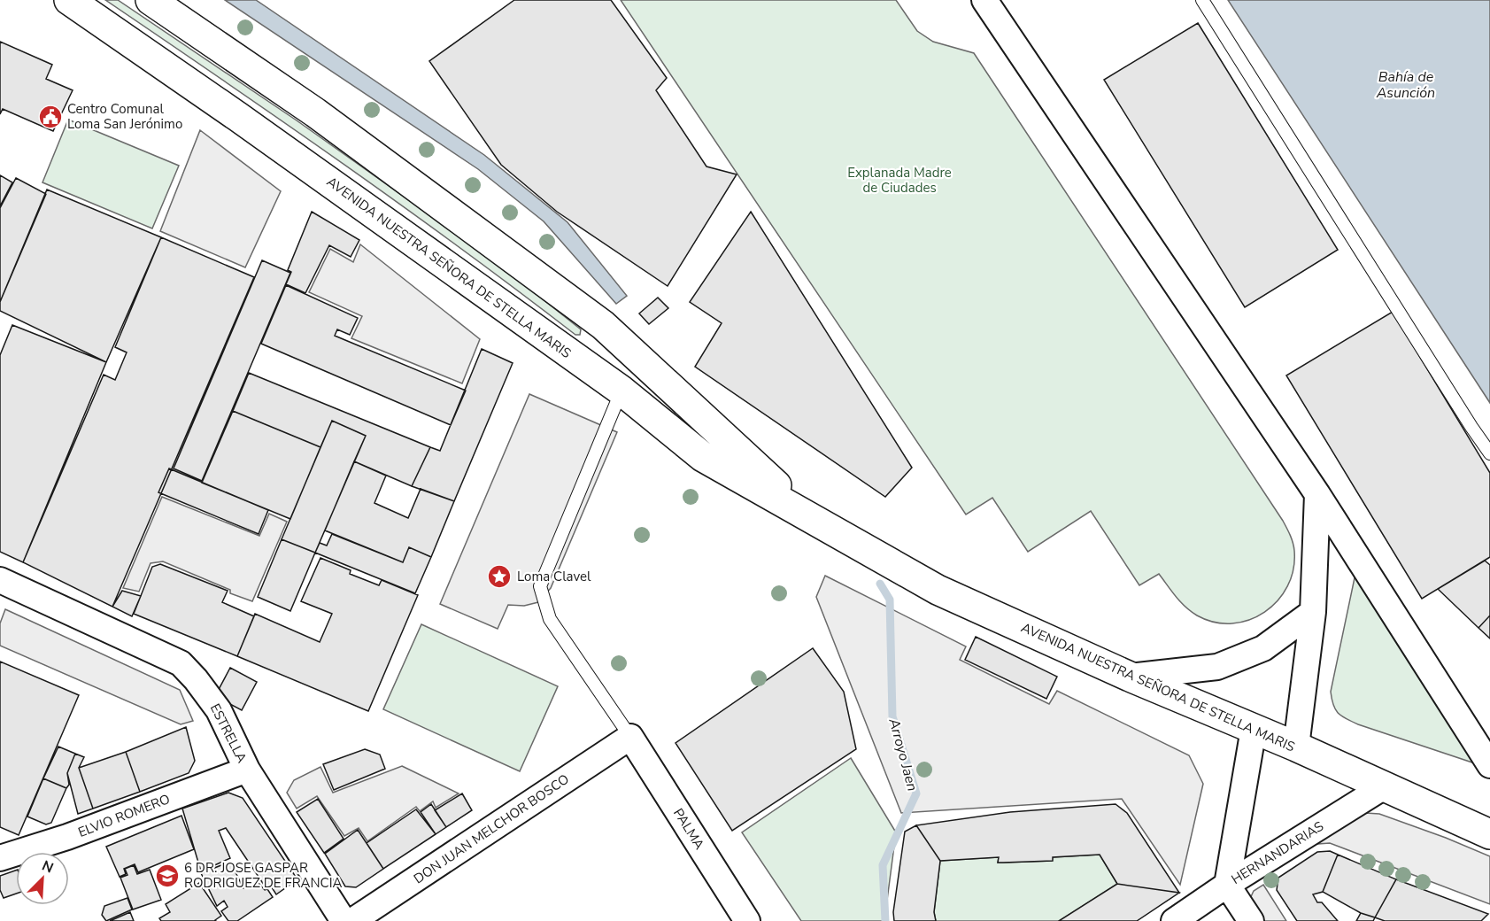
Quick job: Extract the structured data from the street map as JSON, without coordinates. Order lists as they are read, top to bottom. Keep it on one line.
{"streets":{"street":["AVENIDA NUESTRA SEÑORA DE STELLA MARIS","ESTRELLA","ELVIO ROMERO","DON JUAN MELCHOR BOSCO","PALMA","HERNANDARIAS"]},"crossings":[["AVENIDA NUESTRA SEÑORA DE STELLA MARIS","HERNANDARIAS"],["ESTRELLA","ELVIO ROMERO"],["DON JUAN MELCHOR BOSCO","PALMA"]],"water":["Bahía de Asunción","Arroyo Jaen"],"parks":["Explanada Madre de Ciudades"],"places":{"public building":["Centro Comunal Loma San Jerónimo"],"place":["Loma Clavel"],"school or university":["6 DR. JOSE GASPAR RODRIGUEZ DE FRANCIA"]},"north":"top right"}
